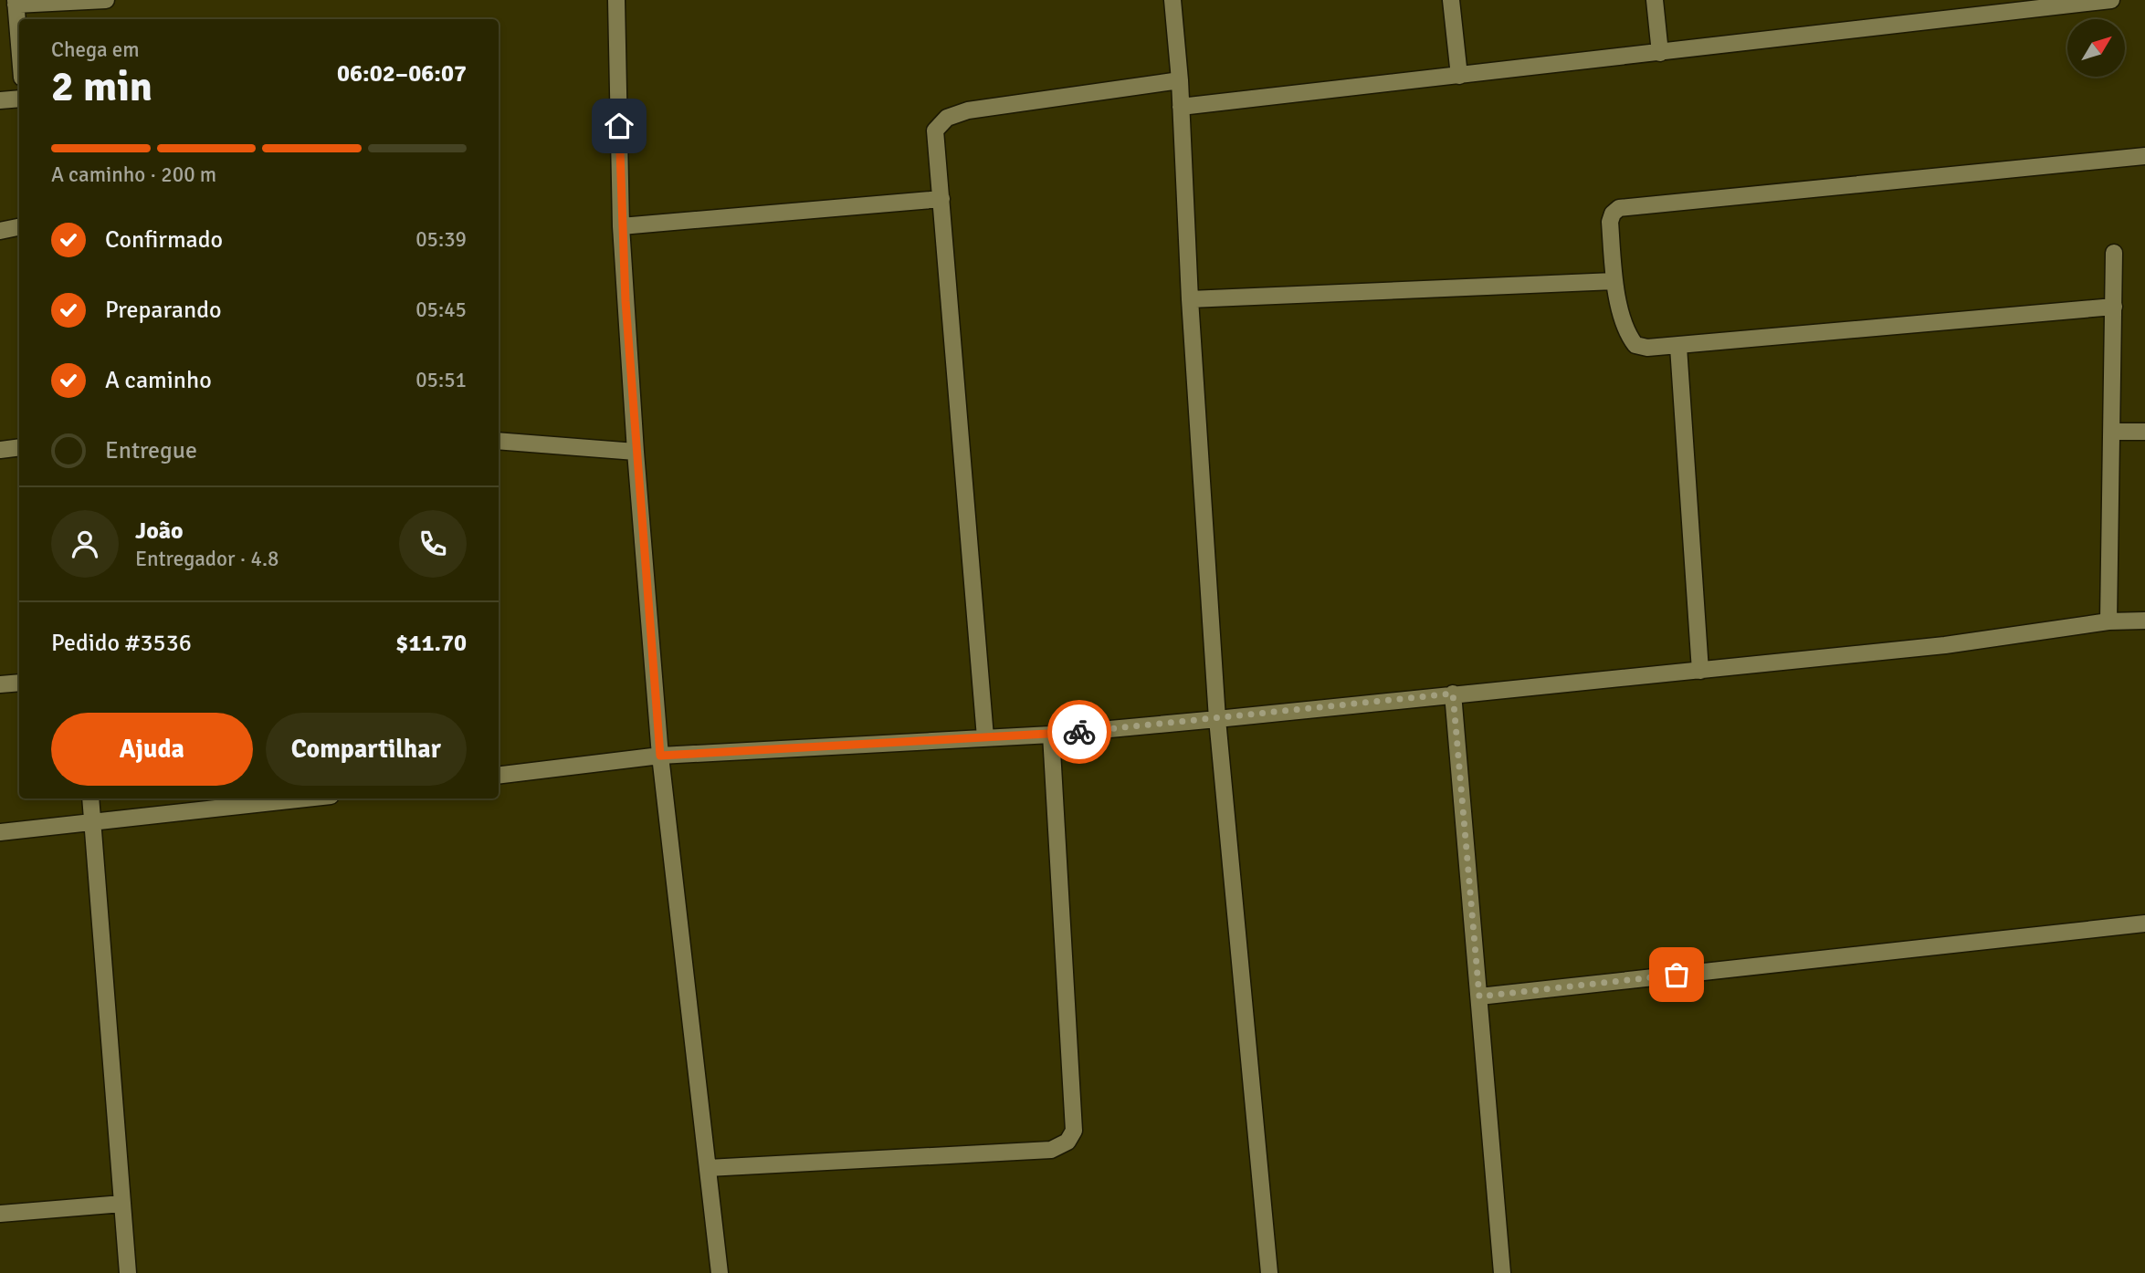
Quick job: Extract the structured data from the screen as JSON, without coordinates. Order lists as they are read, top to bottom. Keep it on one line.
{"north":"top right","page":{"heading":["2 min","Chega em","06:02–06:07"],"panel":["João","Entregador · 4.8","Pedido #3536","$11.70"],"bar":"A caminho · 200 m","list":[["Confirmado","05:39"],["Preparando","05:45"],["A caminho","05:51"],"Entregue"],"buttons":["Ajuda","Compartilhar"]}}
